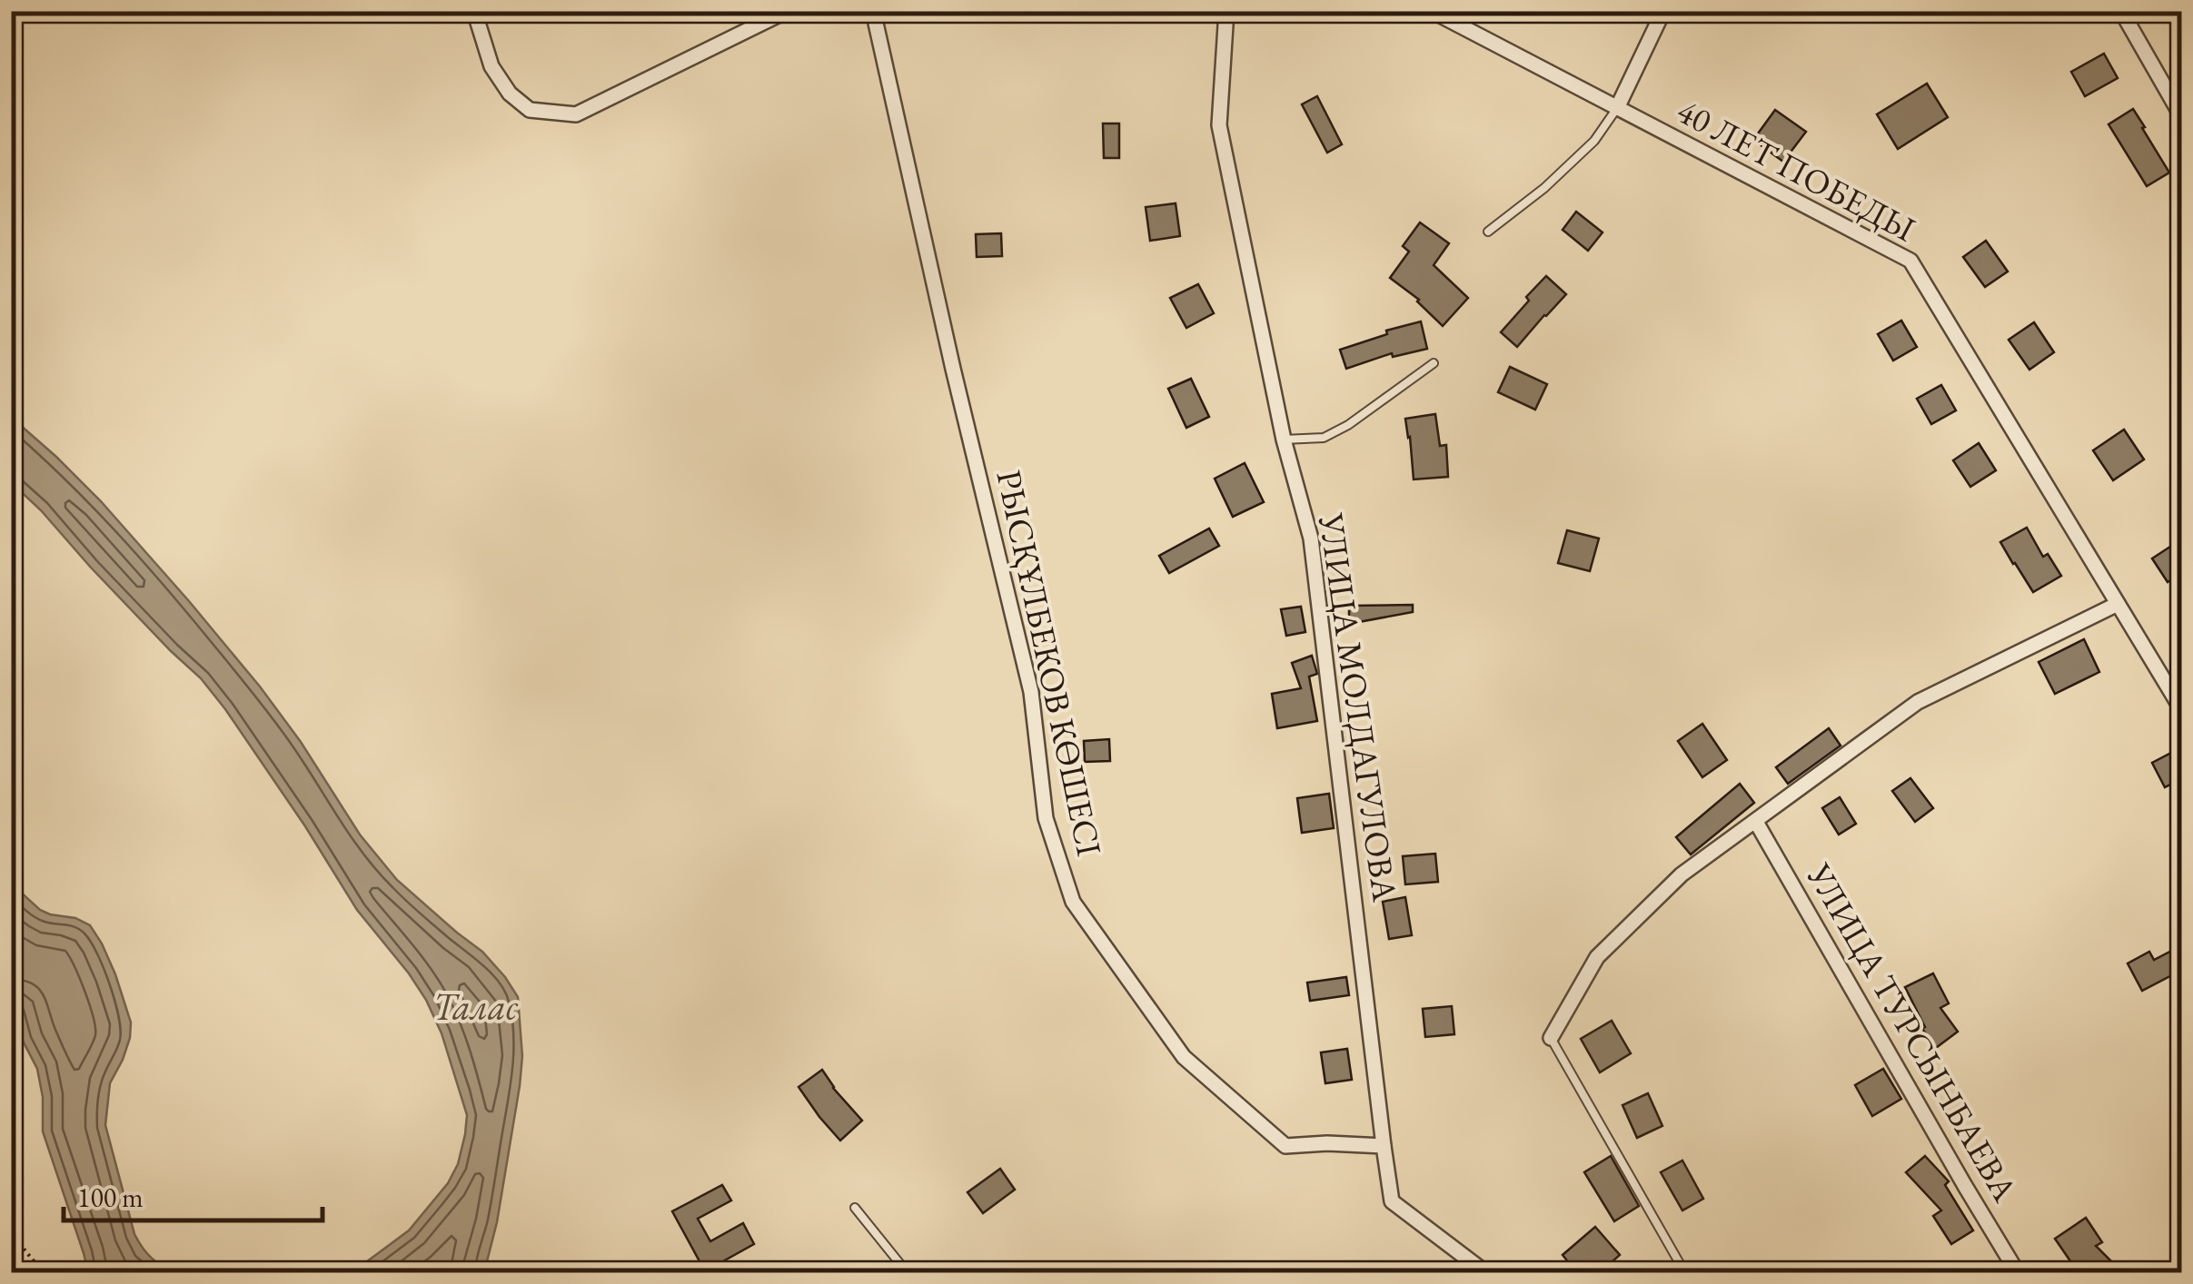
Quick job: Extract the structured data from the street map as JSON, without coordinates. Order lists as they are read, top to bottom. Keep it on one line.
{"streets":{"street":["40 ЛЕТ ПОБЕДЫ","РЫСҚҰЛБЕКОВ КӨШЕСІ","УЛИЦА МОЛДАГУЛОВА","УЛИЦА ТУРСЫНБАЕВА"]},"crossings":[["РЫСҚҰЛБЕКОВ КӨШЕСІ","УЛИЦА МОЛДАГУЛОВА"]],"water":["Талас"],"scale_bar":"100 m"}
